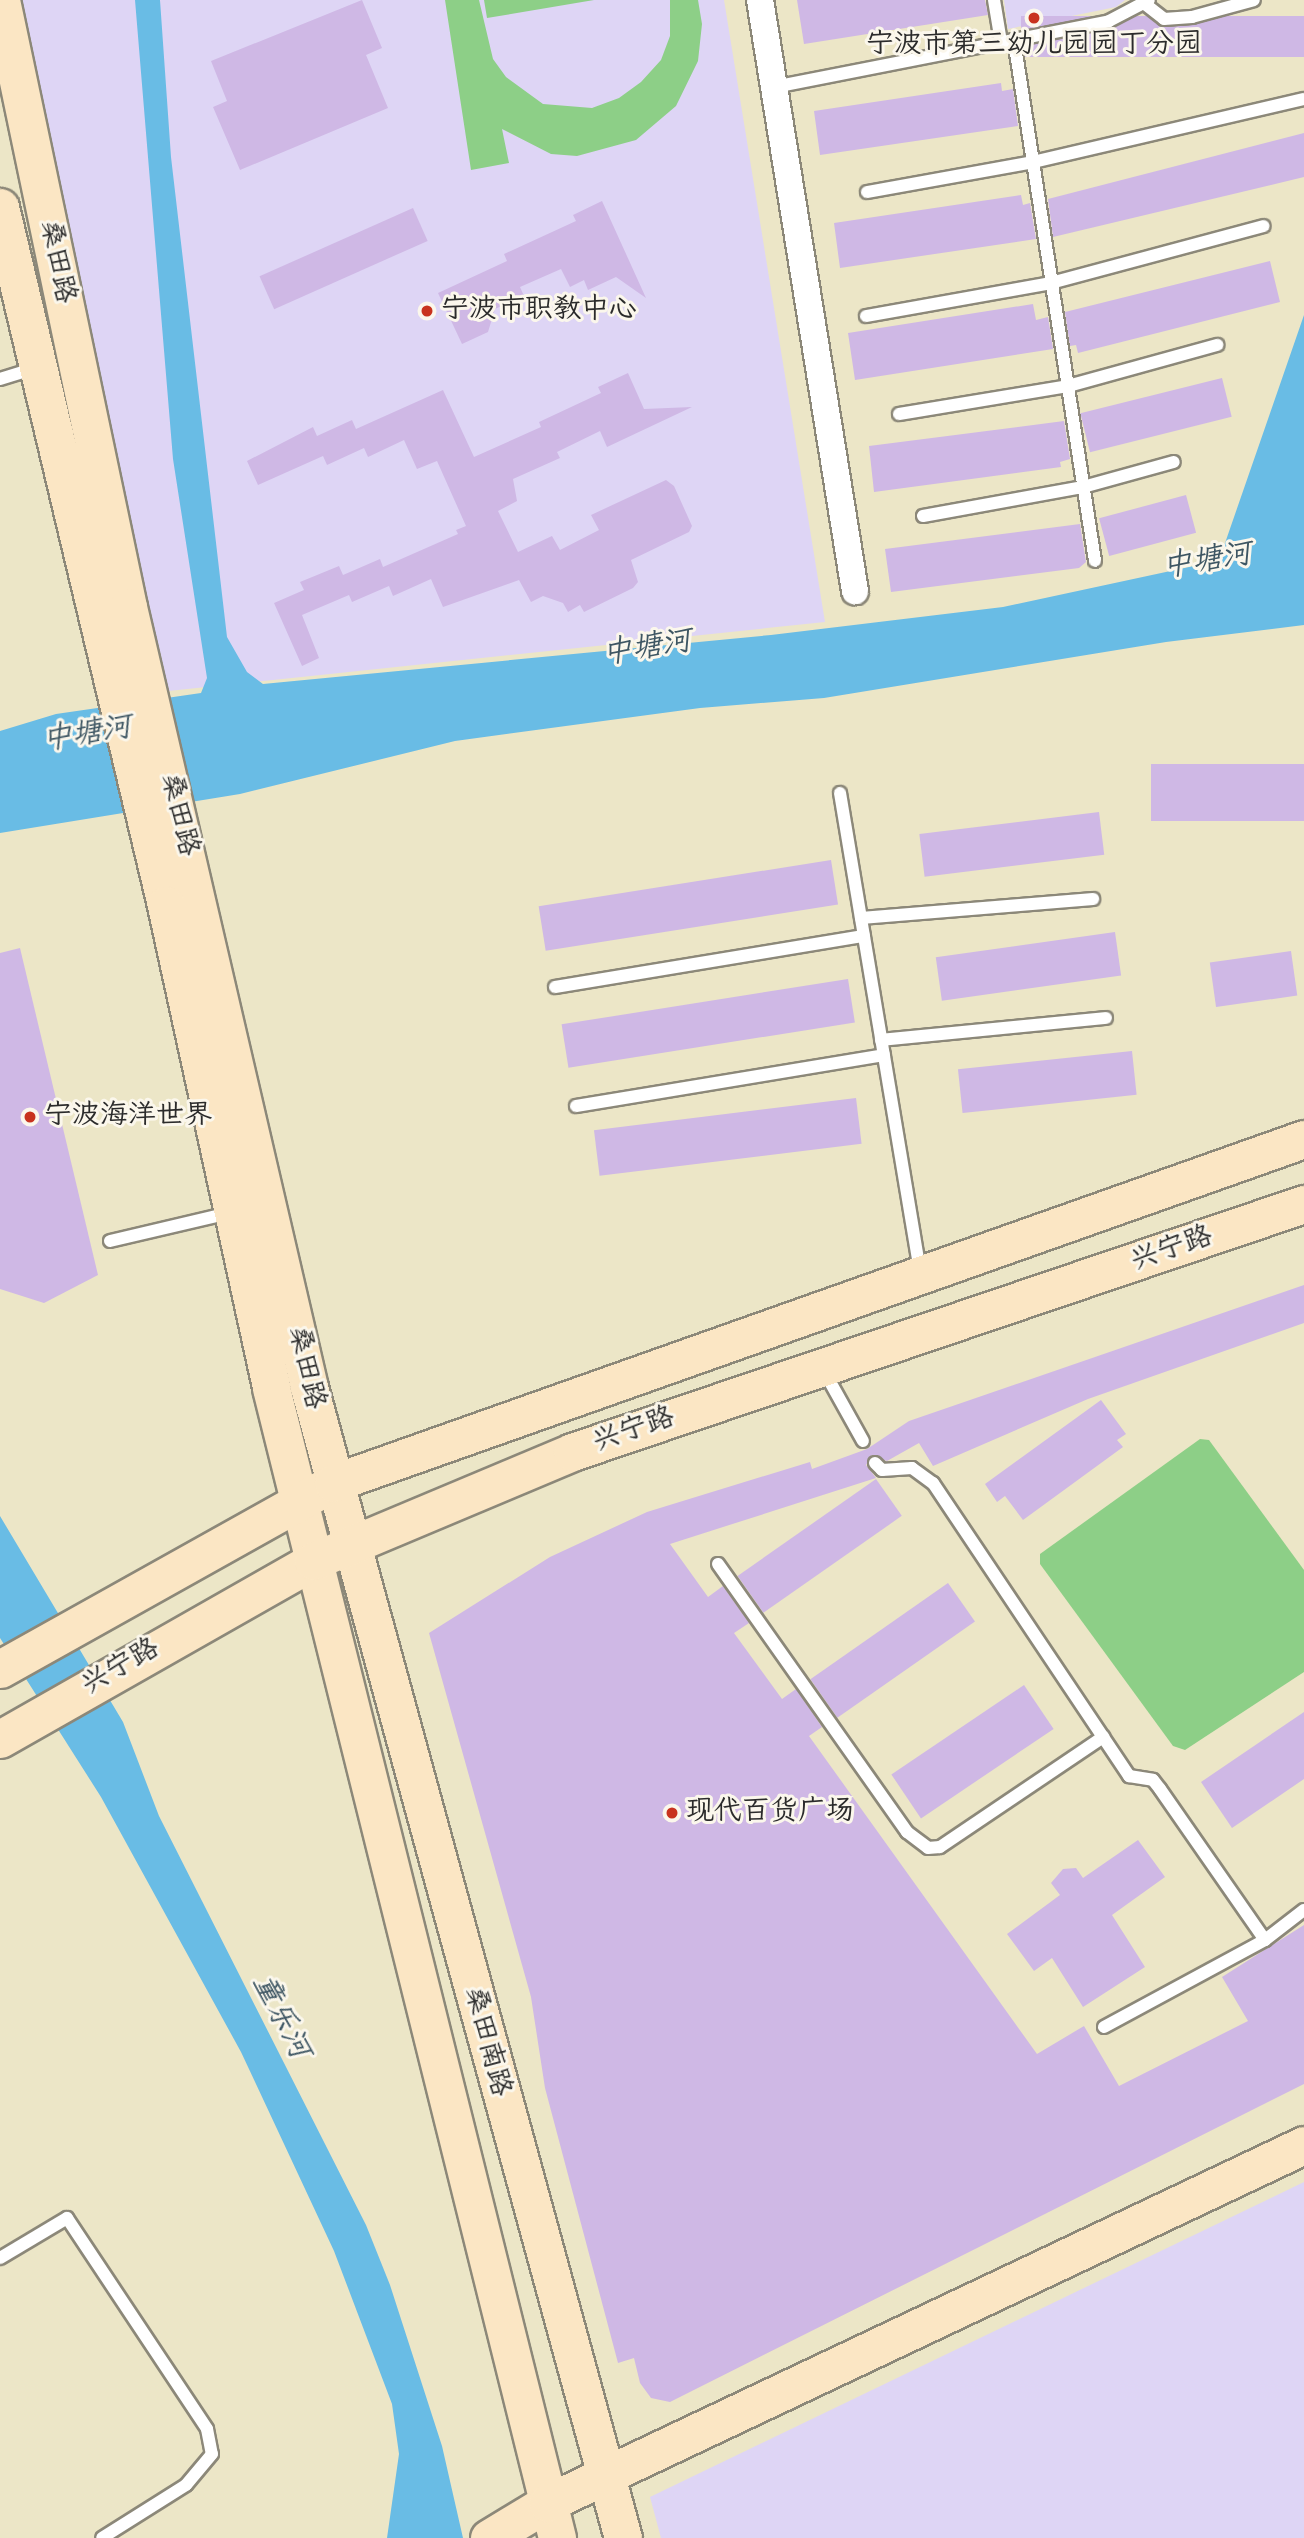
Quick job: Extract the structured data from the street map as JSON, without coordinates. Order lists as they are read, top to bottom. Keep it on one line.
{"streets":{"main road":["桑田路","兴宁路","桑田南路"]},"crossings":[["桑田路","兴宁路"],["桑田路","桑田南路"],["兴宁路","桑田南路"]],"water":["中塘河","童乐河"],"places":["宁波市第三幼儿园园丁分园","宁波市职教中心","宁波海洋世界","现代百货广场"]}
